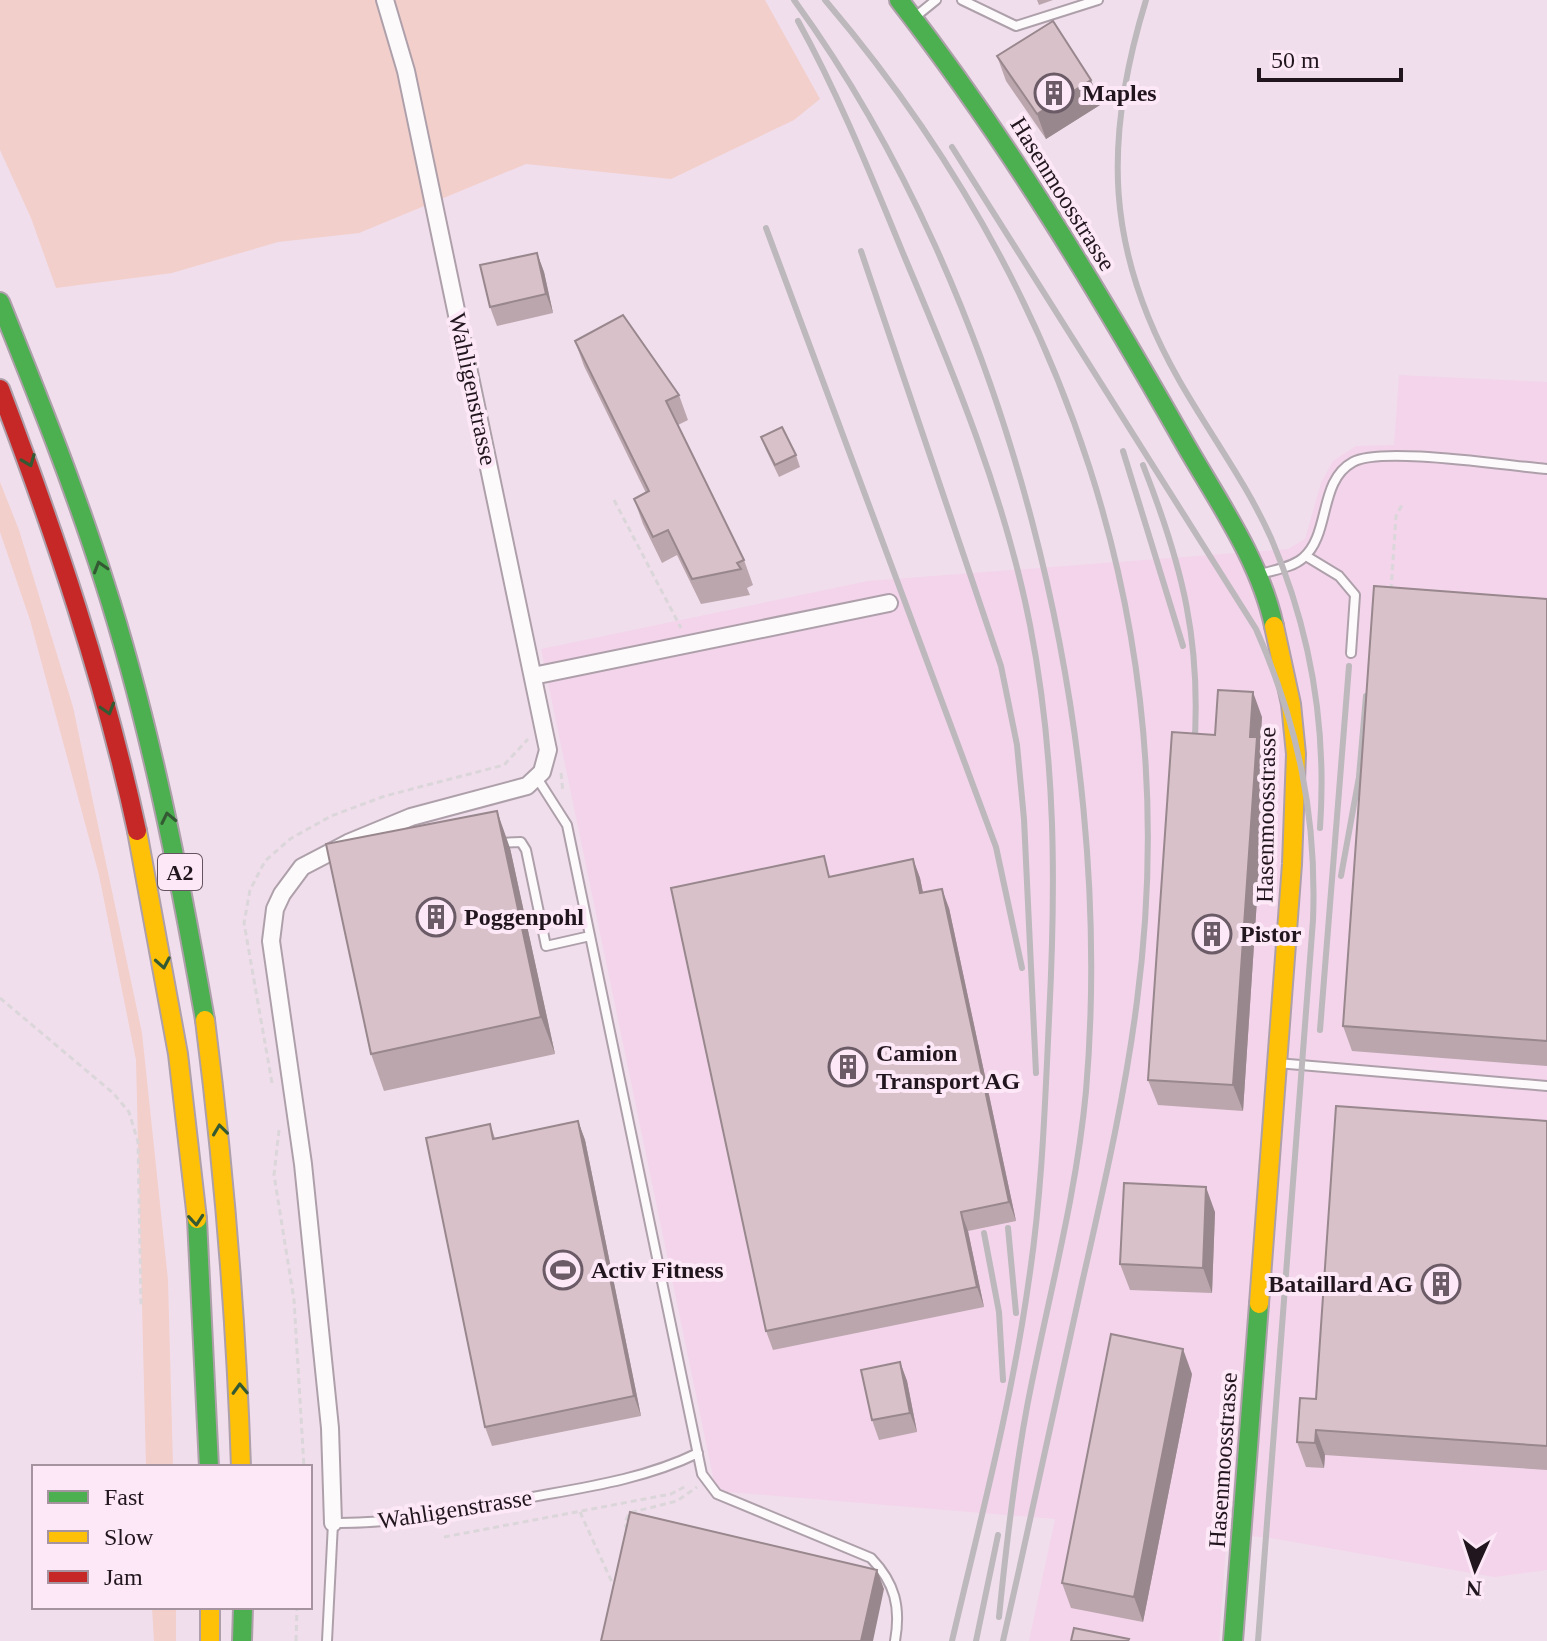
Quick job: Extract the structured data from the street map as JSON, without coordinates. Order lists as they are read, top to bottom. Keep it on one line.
{"streets":{"main road":["Hasenmoosstrasse","A2"],"street":["Wahligenstrasse"]},"places":{"building":["Maples","Poggenpohl","Pistor","Camion Transport AG","Bataillard AG"],"sports":["Activ Fitness"]},"legend":["Fast","Slow","Jam"],"scale_bar":"50 m","north":"bottom"}
